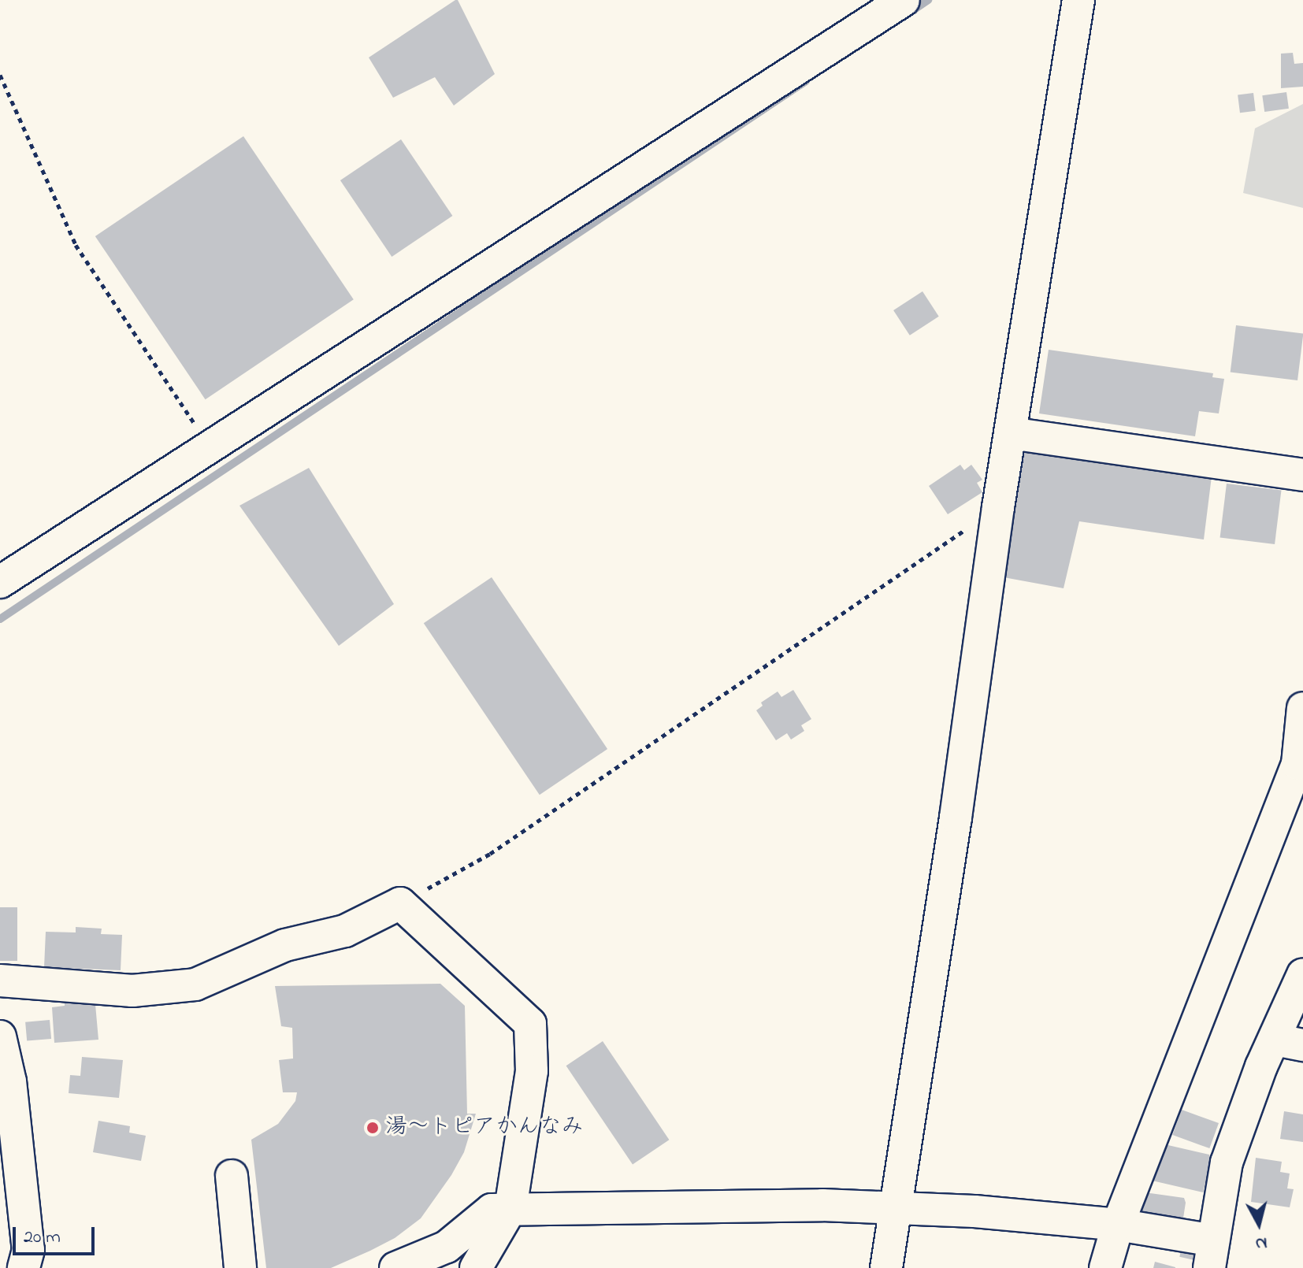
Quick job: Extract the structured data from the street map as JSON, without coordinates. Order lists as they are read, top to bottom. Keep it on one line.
{"places":["湯～トピアかんなみ"],"scale_bar":"20 m","north":"bottom"}
